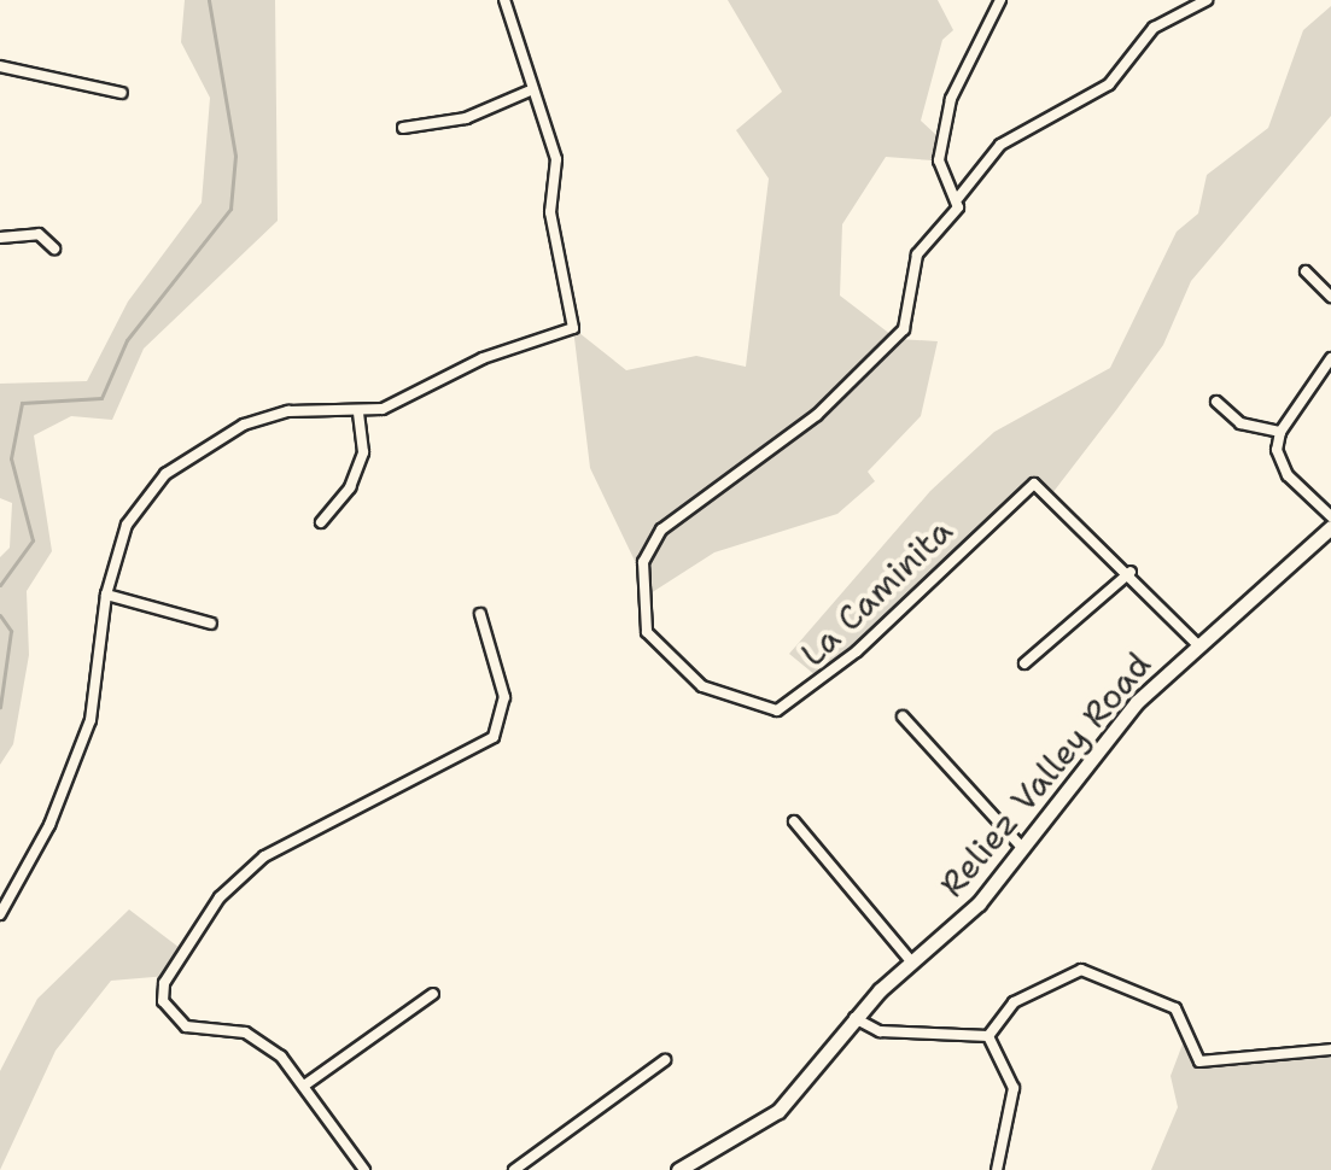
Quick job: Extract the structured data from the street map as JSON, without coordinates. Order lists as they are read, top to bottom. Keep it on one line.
{"streets":{"main road":["Reliez Valley Road"],"street":["La Caminita"]},"crossings":[["La Caminita","Reliez Valley Road"]]}
